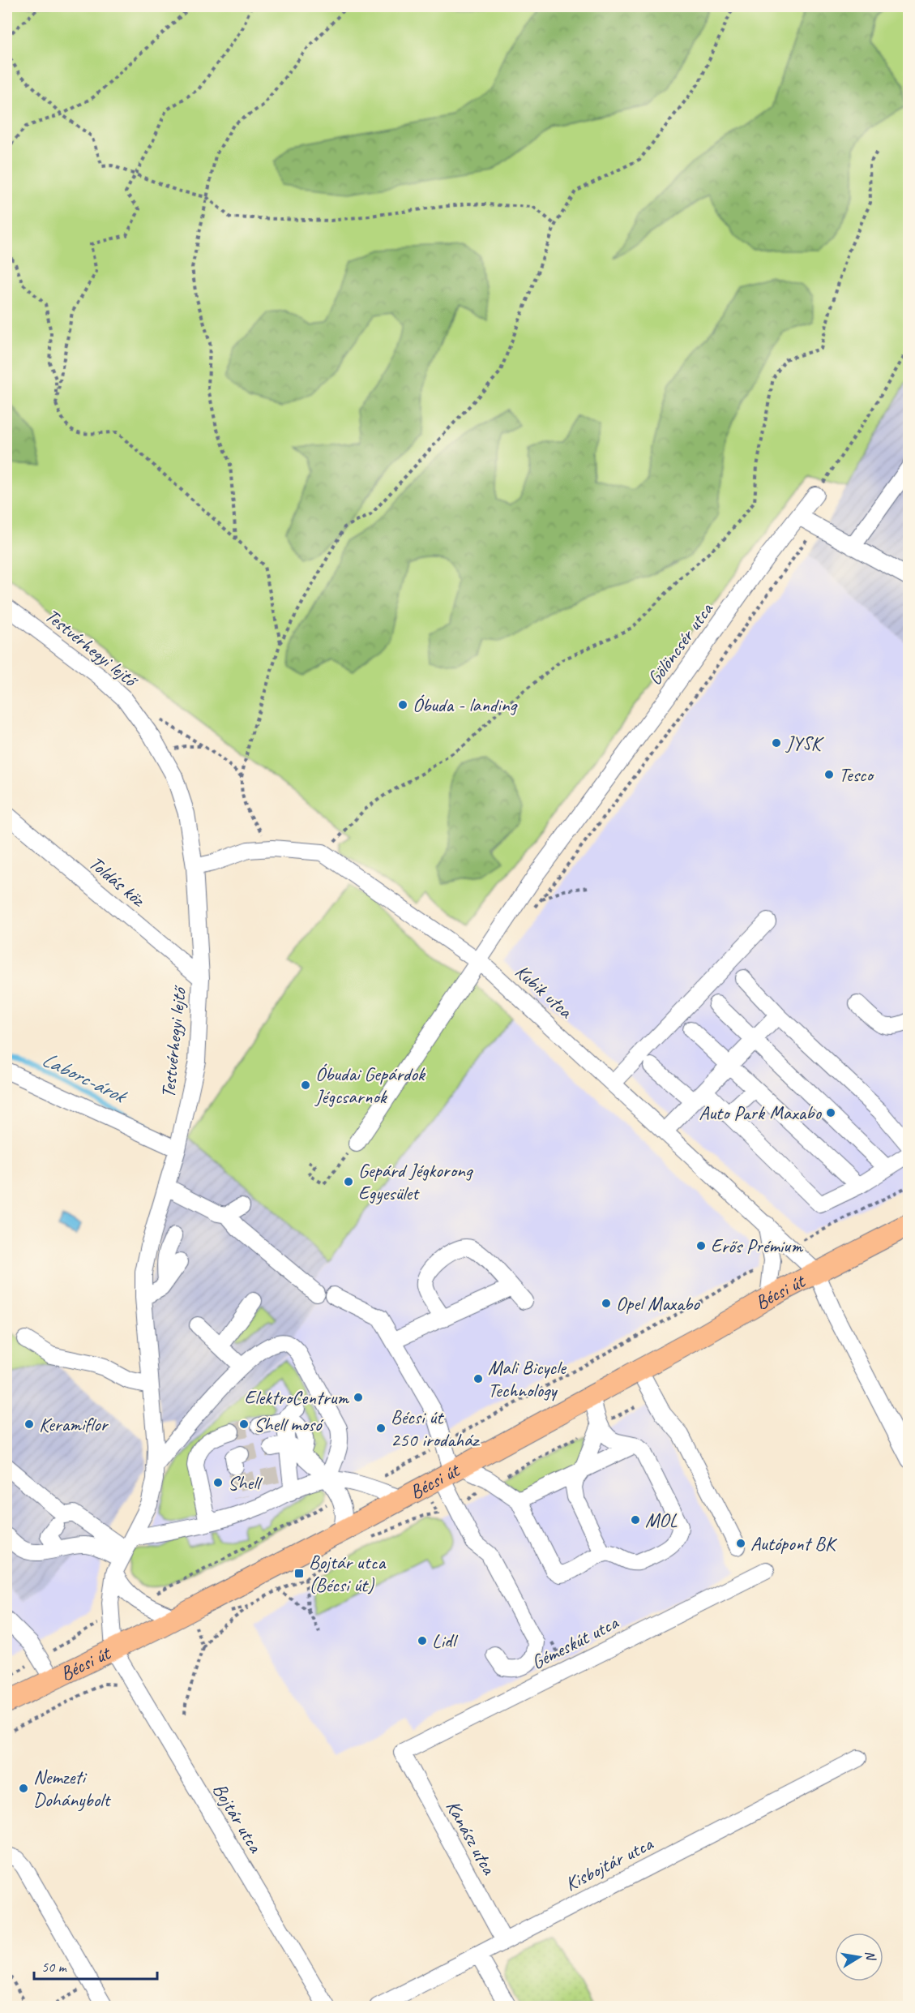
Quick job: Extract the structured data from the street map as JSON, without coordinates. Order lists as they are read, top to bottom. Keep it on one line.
{"streets":{"main road":["Bécsi út"],"street":["Gölöncsér utca","Testvérhegyi lejtő","Toldás köz","Kubik utca","Gémeskút utca","Bojtár utca","Kanász utca","Kisbojtár utca"]},"crossings":[["Gölöncsér utca","Kubik utca"],["Testvérhegyi lejtő","Toldás köz"],["Testvérhegyi lejtő","Bécsi út"],["Testvérhegyi lejtő","Bojtár utca"],["Kubik utca","Bécsi út"],["Bécsi út","Bojtár utca"],["Gémeskút utca","Kanász utca"],["Kanász utca","Kisbojtár utca"]],"water":["Laborc-árok"],"places":{"other":["Óbuda - landing","JYSK","Tesco","Óbudai Gepárdok Jégcsarnok","Auto Park Maxabo","Gepárd Jégkorong Egyesület","Erős Prémium","Opel Maxabo","Mali Bicycle Technology","ElektroCentrum","Keramiflor","Shell mosó","Bécsi út 250 irodaház","Shell","MOL","Autópont BK","Lidl","Nemzeti Dohánybolt"],"transit":["Bojtár utca (Bécsi út)"]},"scale_bar":"50 m","north":"right"}
